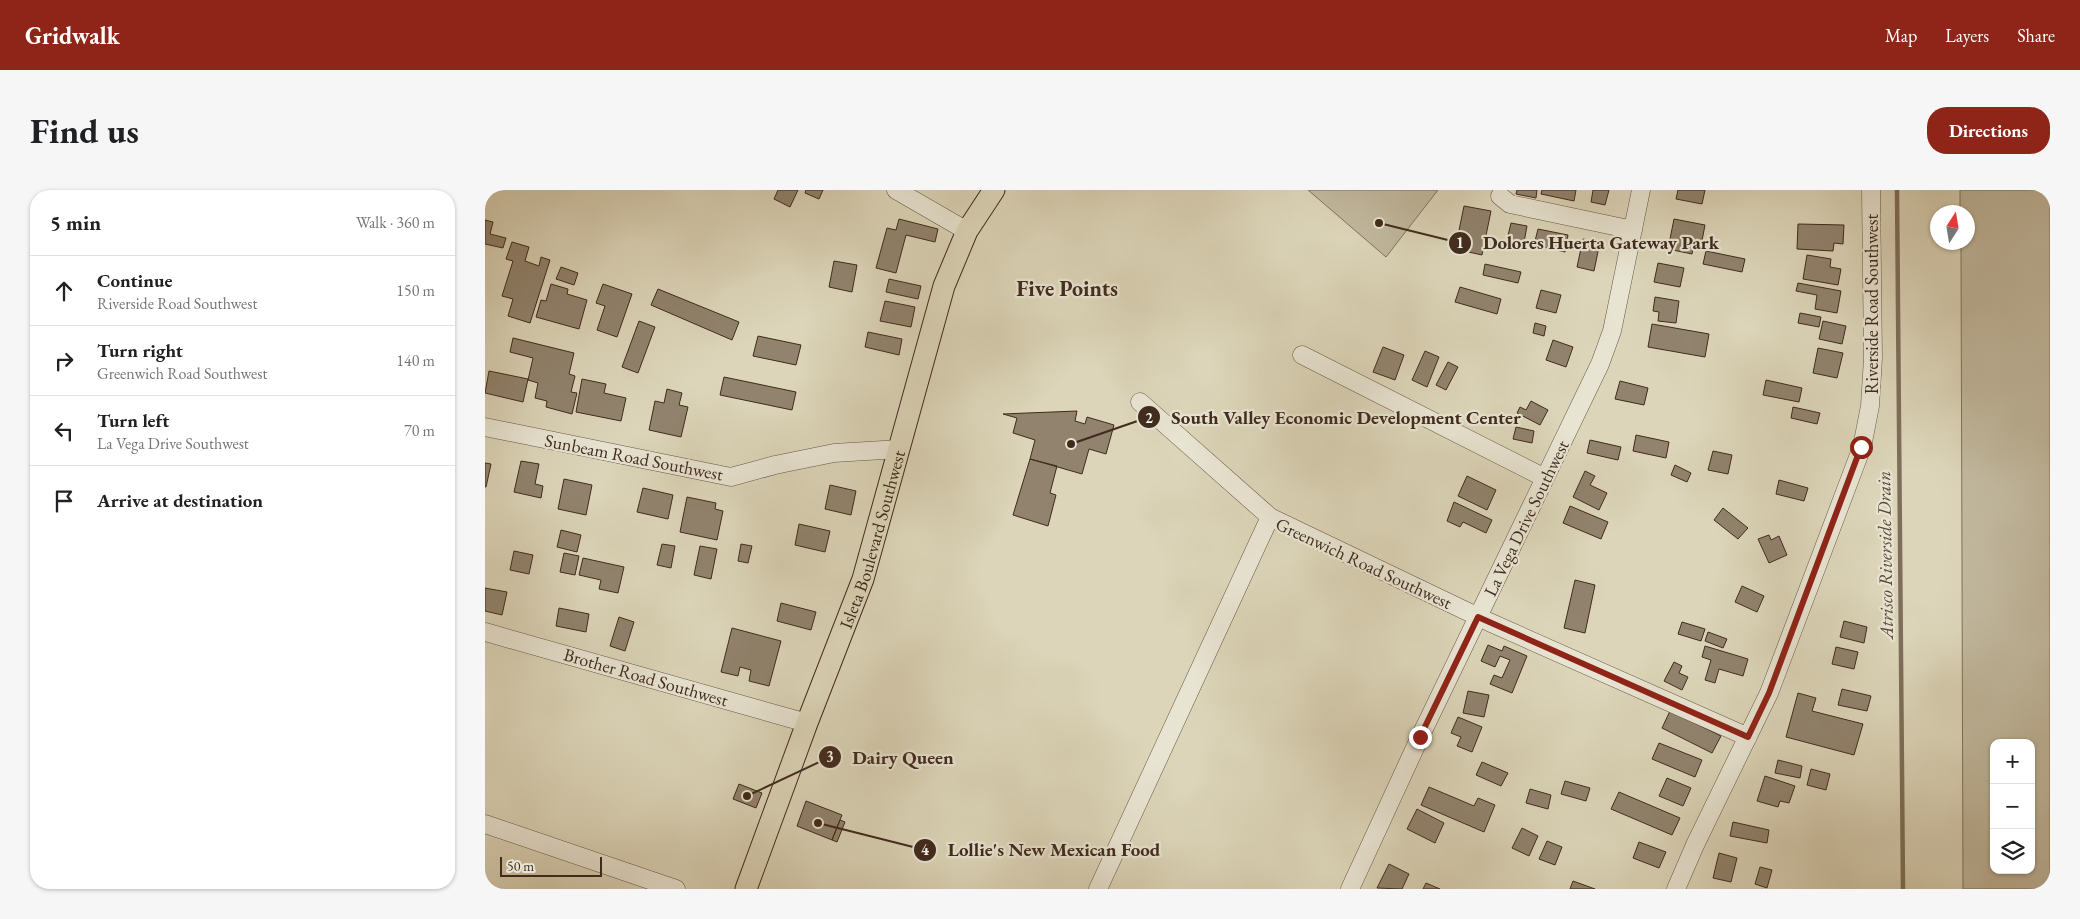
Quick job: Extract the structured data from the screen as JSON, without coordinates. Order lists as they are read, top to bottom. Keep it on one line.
{"streets":{"main road":["Isleta Boulevard Southwest"],"street":["Riverside Road Southwest","Sunbeam Road Southwest","La Vega Drive Southwest","Greenwich Road Southwest","Brother Road Southwest"]},"crossings":[["Riverside Road Southwest","Greenwich Road Southwest"],["Sunbeam Road Southwest","Isleta Boulevard Southwest"],["La Vega Drive Southwest","Greenwich Road Southwest"],["Isleta Boulevard Southwest","Brother Road Southwest"]],"districts":["Five Points"],"water":["Atrisco Riverside Drain"],"places":["Dolores Huerta Gateway Park","South Valley Economic Development Center","Dairy Queen","Lollie's New Mexican Food"],"scale_bar":"50 m","north":"top","page":{"header":"Gridwalk","nav":["Map","Layers","Share"],"buttons":"Directions","title":"Find us","heading":["5 min","Walk · 360 m"],"list":[["Continue","Riverside Road Southwest","150 m"],["Turn right","Greenwich Road Southwest","140 m"],["Turn left","La Vega Drive Southwest","70 m"],"Arrive at destination"],"map_buttons":["+","−"],"scale":"50 m"}}
